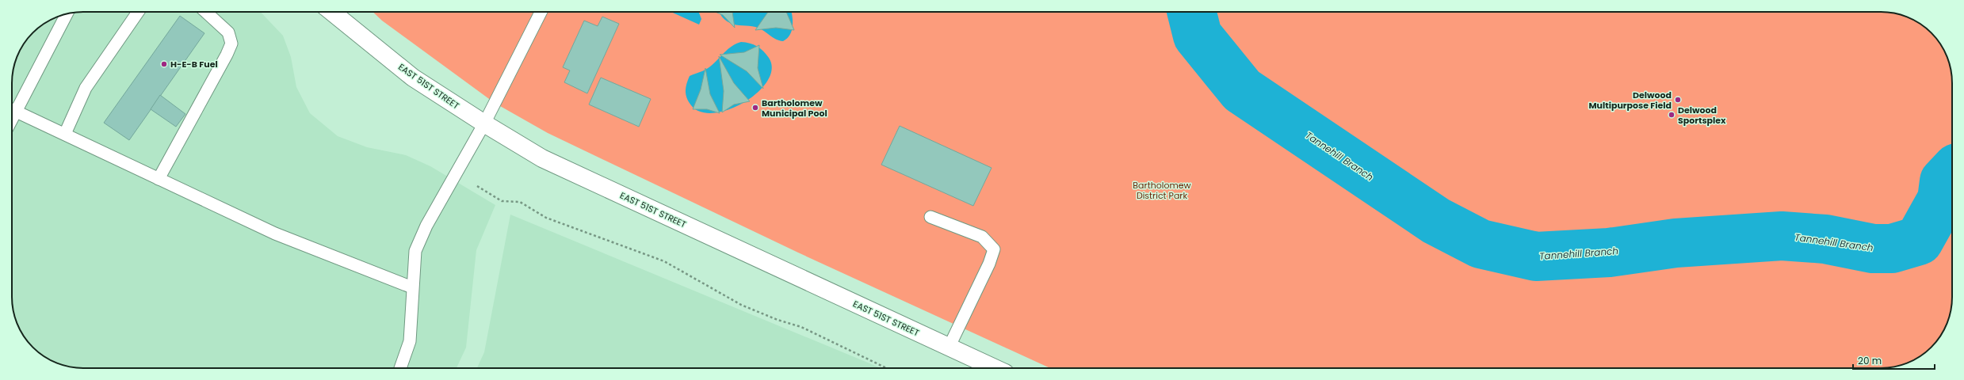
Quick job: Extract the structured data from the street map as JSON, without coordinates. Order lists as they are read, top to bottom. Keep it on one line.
{"streets":{"main road":["EAST 51ST STREET"]},"water":["Tannehill Branch"],"parks":["Bartholomew District Park"],"places":["H-E-B Fuel","Delwood Multipurpose Field","Bartholomew Municipal Pool","Delwood Sportsplex"],"scale_bar":"20 m"}
